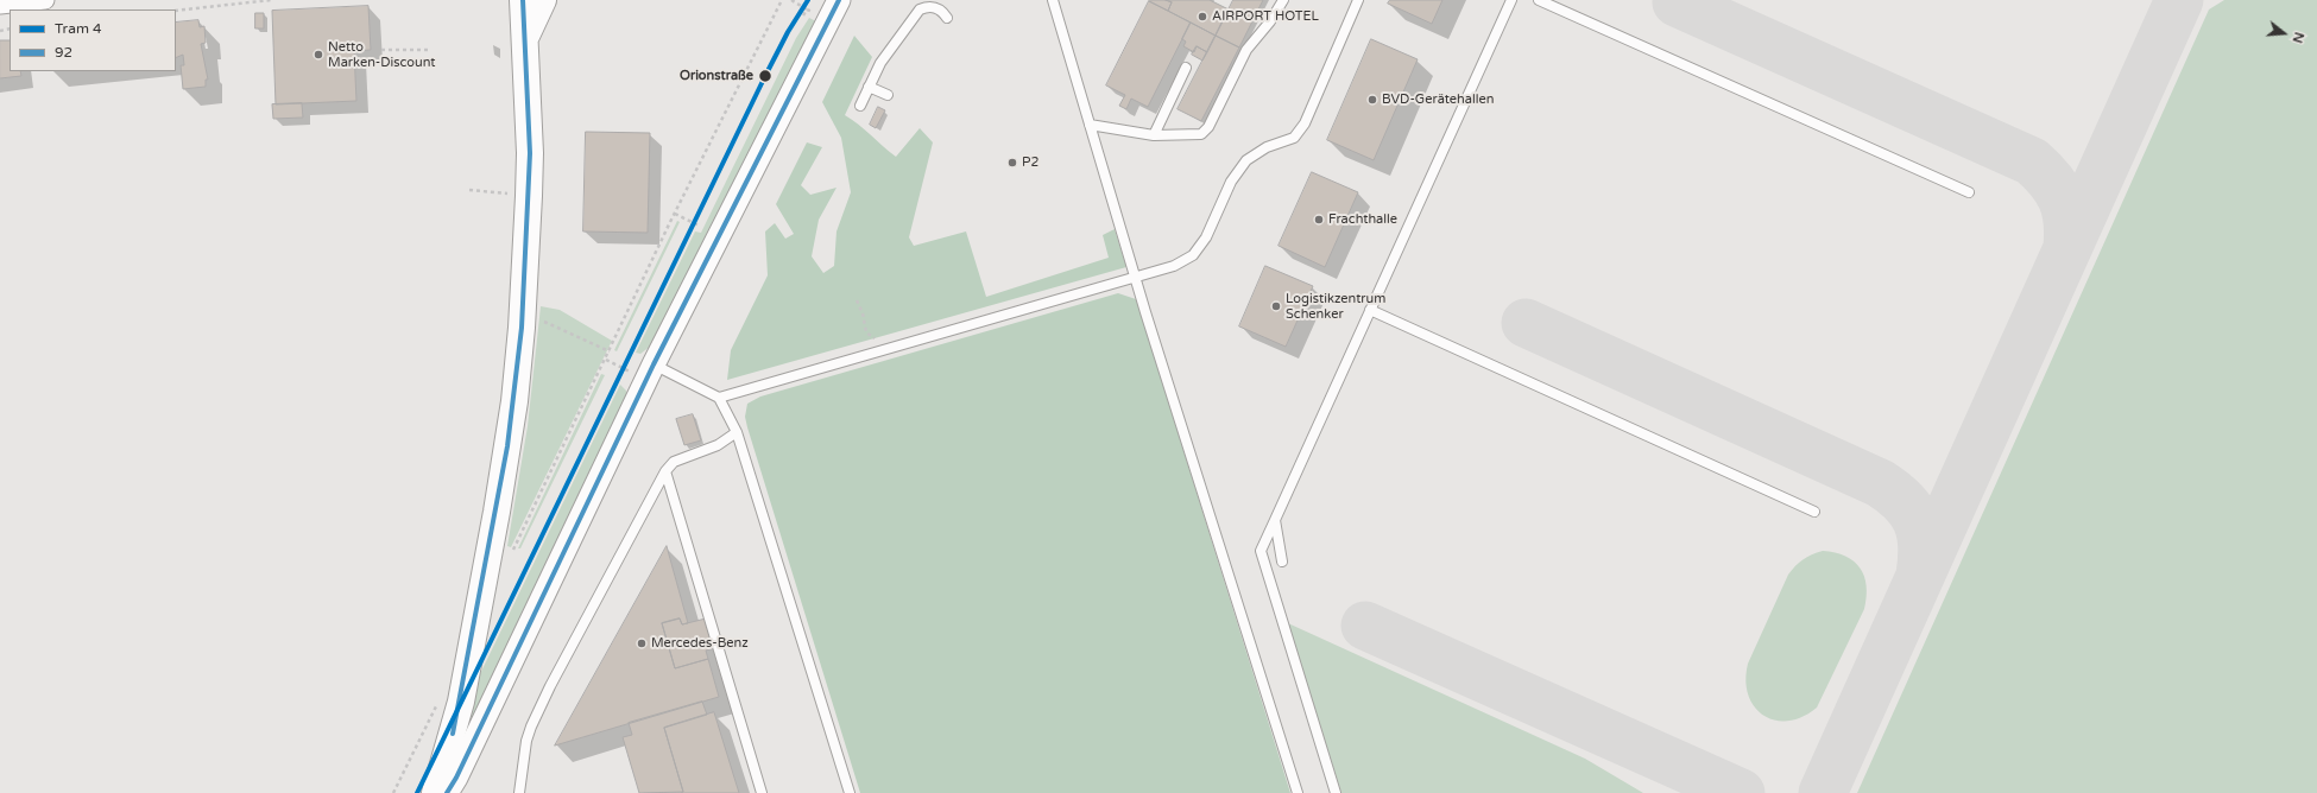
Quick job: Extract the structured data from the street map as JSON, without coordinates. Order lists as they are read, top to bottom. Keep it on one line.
{"places":["AIRPORT HOTEL","Netto Marken-Discount","Orionstraße","BVD-Gerätehallen","P2","Frachthalle","Logistikzentrum Schenker","Mercedes-Benz"],"lines":["tram line 4","transit line 92"],"legend":["Tram 4","92"],"north":"right"}
